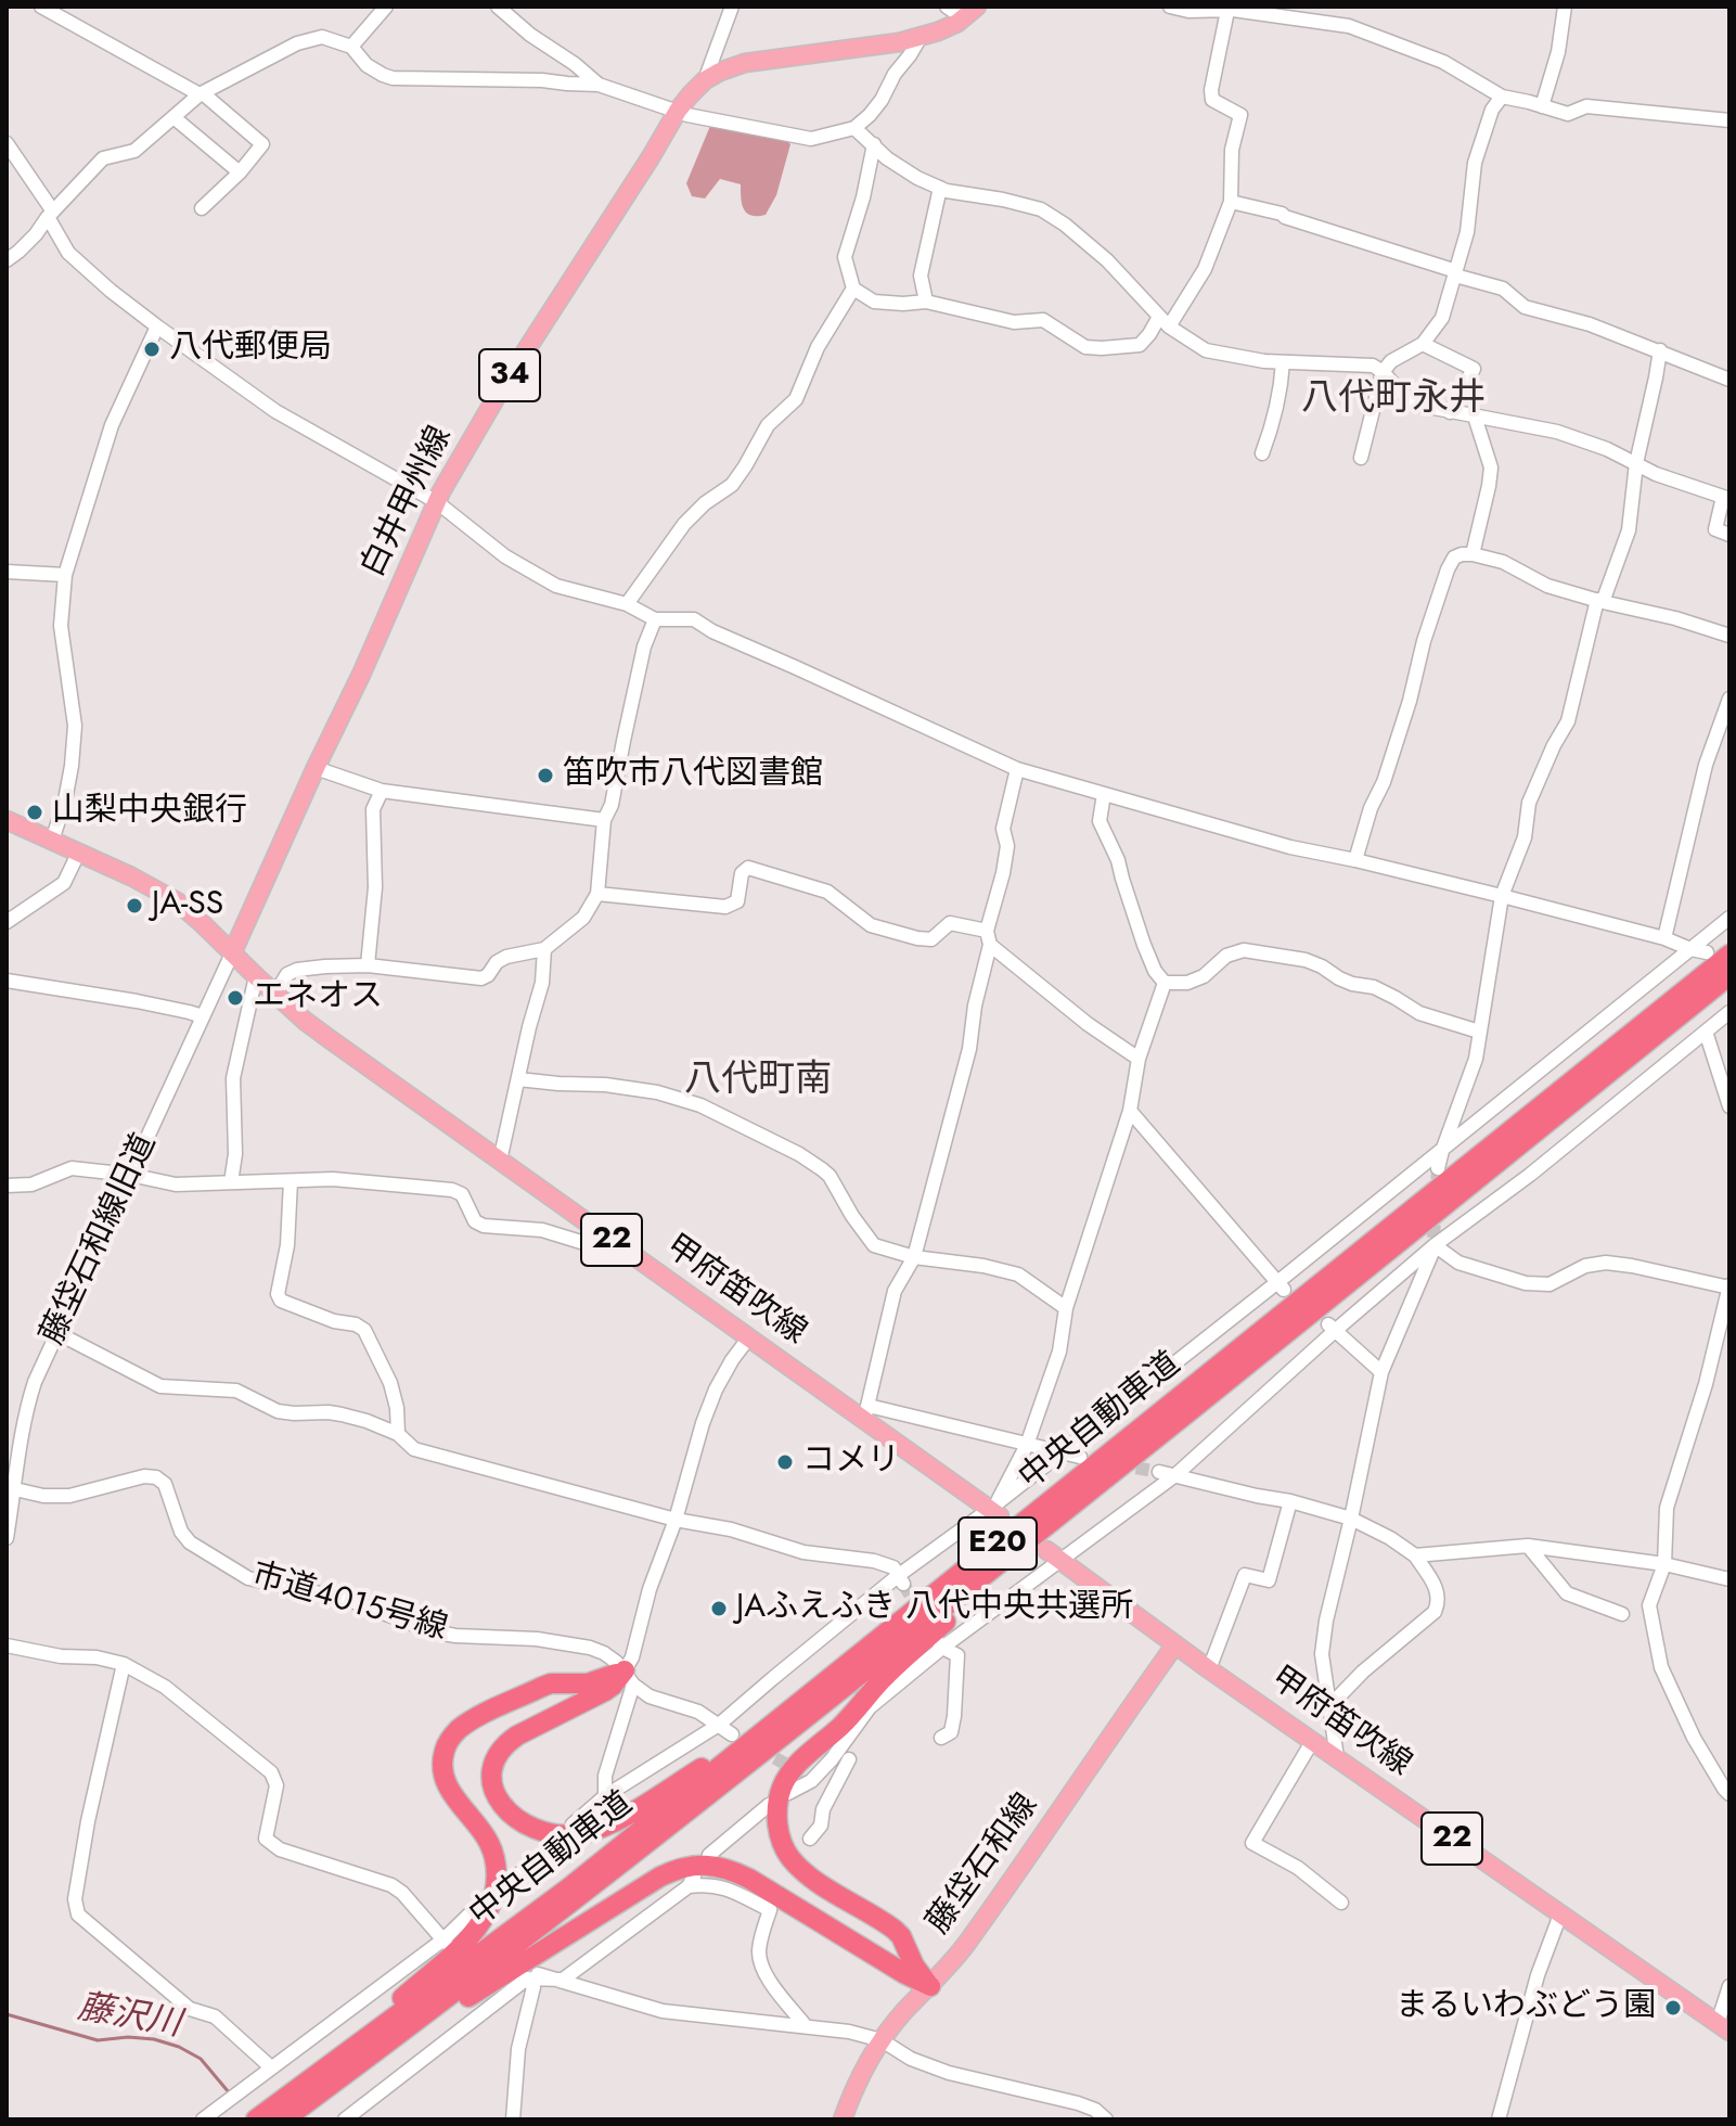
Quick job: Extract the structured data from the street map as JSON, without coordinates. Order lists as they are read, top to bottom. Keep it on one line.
{"streets":{"highway":["中央自動車道","E20"],"main road":["34","白井甲州線","22","甲府笛吹線","藤垈石和線"],"street":["藤垈石和線旧道","市道4015号線"]},"crossings":[["白井甲州線","藤垈石和線旧道"],["白井甲州線","甲府笛吹線"],["藤垈石和線旧道","甲府笛吹線"],["藤垈石和線旧道","市道4015号線"],["甲府笛吹線","藤垈石和線"]],"districts":["八代町永井","八代町南"],"water":["藤沢川"],"places":["八代郵便局","笛吹市八代図書館","山梨中央銀行","JA-SS","エネオス","コメリ","JAふえふき 八代中央共選所","まるいわぶどう園"]}
